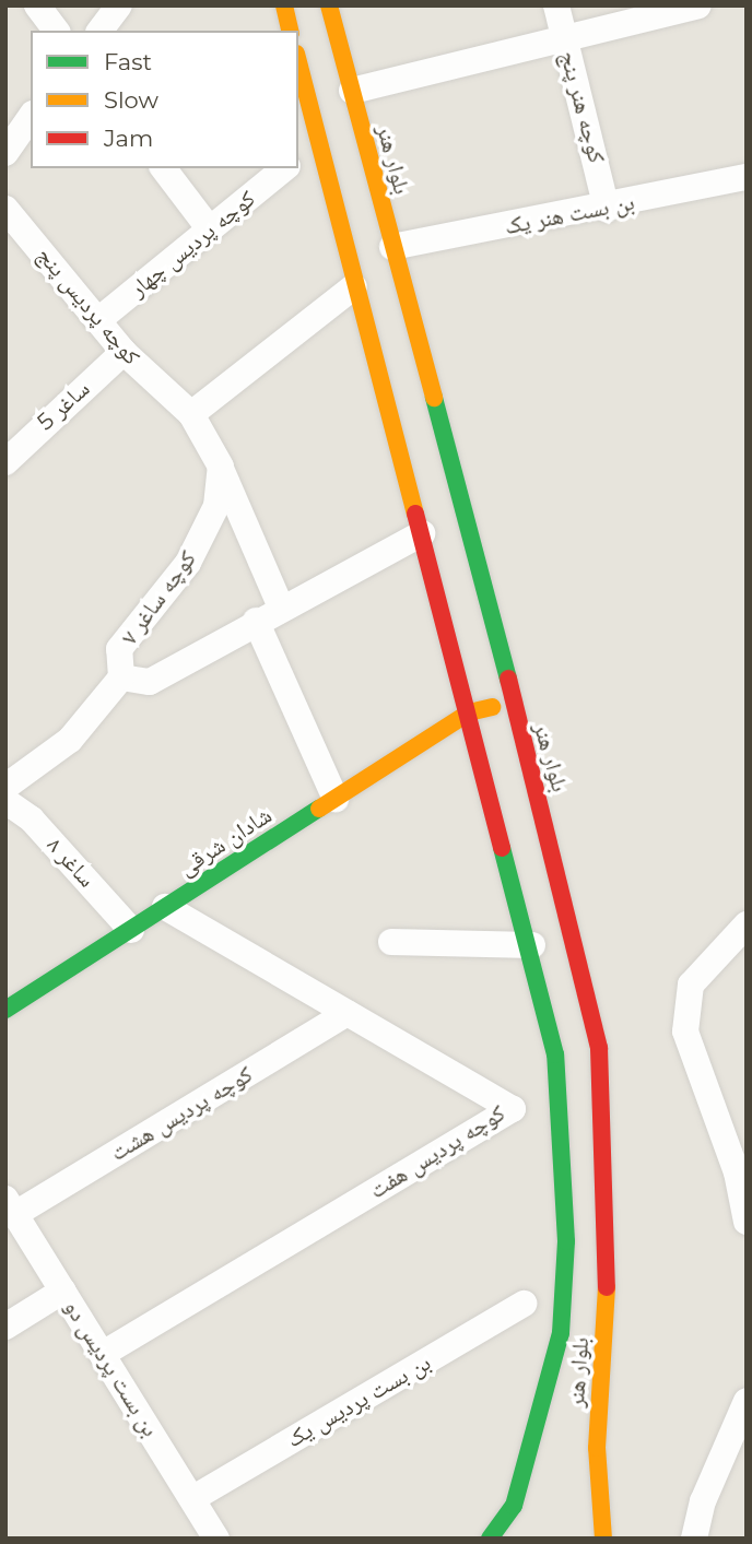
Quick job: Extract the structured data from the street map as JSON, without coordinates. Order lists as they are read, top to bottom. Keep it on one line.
{"streets":{"main road":["بلوار هنر","شادان شرقی"],"street":["کوچه هنر پنج","بن بست هنر یک","کوچه پردیس چهار","کوچه پردیس پنج","ساغر 5","کوچه ساغر ۷","ساغر ٨","کوچه پردیس هشت","کوچه پردیس هفت","بن بست پردیس دو","بن بست پردیس یک"]},"crossings":[["کوچه هنر پنج","بن بست هنر یک"],["بلوار هنر","بن بست هنر یک"],["بلوار هنر","شادان شرقی"],["کوچه پردیس چهار","کوچه پردیس پنج"],["کوچه پردیس پنج","ساغر 5"],["شادان شرقی","ساغر ٨"],["شادان شرقی","کوچه پردیس هفت"],["کوچه پردیس هشت","کوچه پردیس هفت"],["کوچه پردیس هشت","بن بست پردیس دو"],["کوچه پردیس هفت","بن بست پردیس دو"],["بن بست پردیس دو","بن بست پردیس یک"]],"legend":["Fast","Slow","Jam"]}
